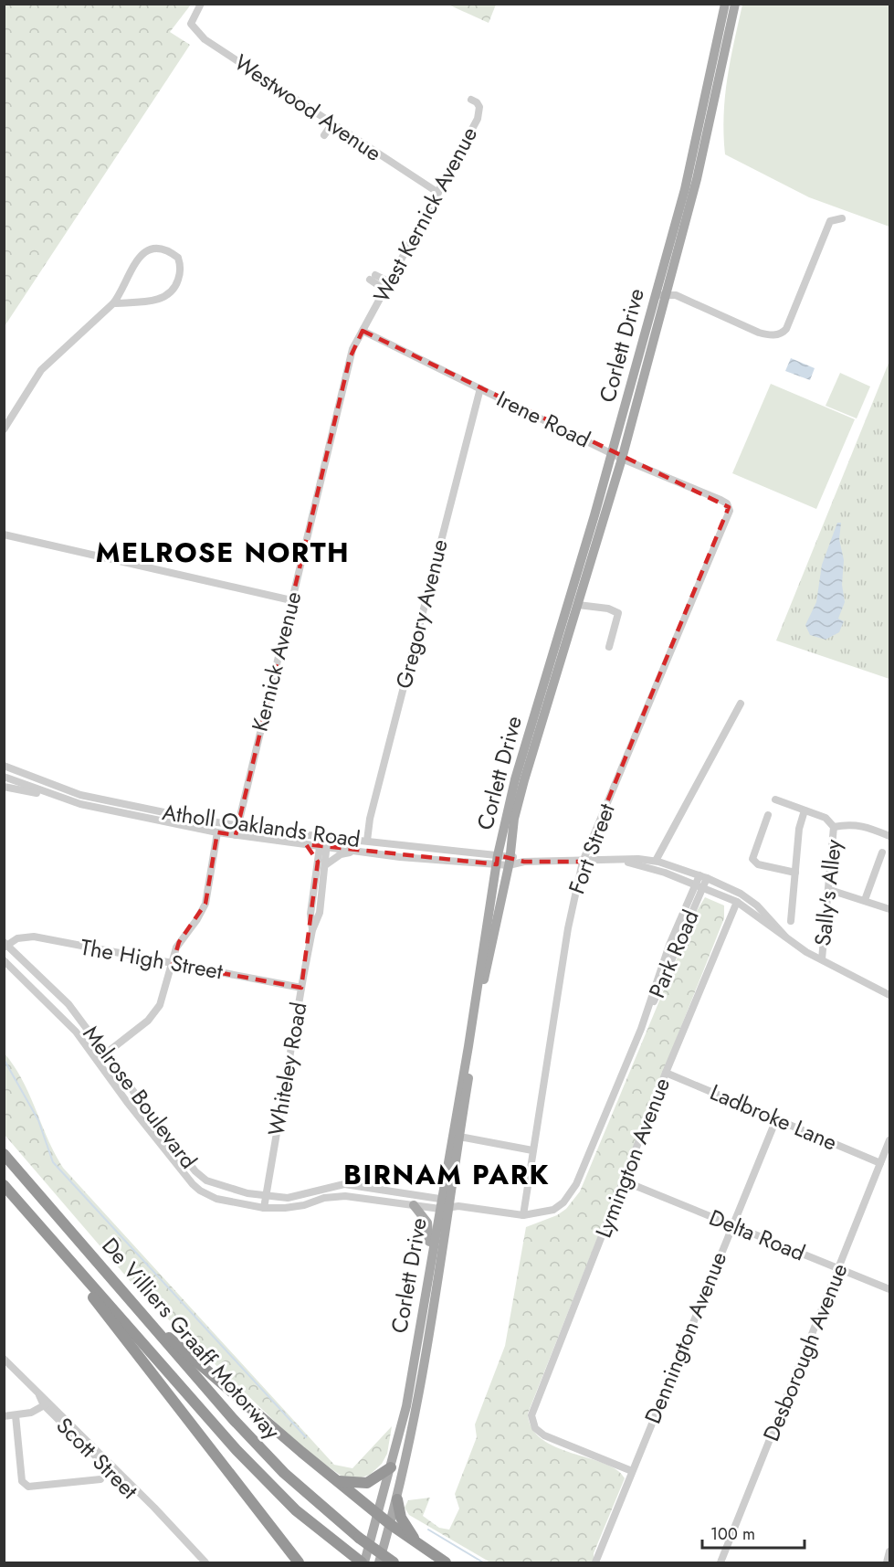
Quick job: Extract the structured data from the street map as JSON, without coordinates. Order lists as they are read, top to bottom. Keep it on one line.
{"streets":{"highway":["De Villiers Graaff Motorway"],"main road":["Corlett Drive"],"street":["Westwood Avenue","West Kernick Avenue","Irene Road","Gregory Avenue","Kernick Avenue","Atholl Oaklands Road","Fort Street","Sally's Alley","Park Road","The High Street","Whiteley Road","Melrose Boulevard","Ladbroke Lane","Lymington Avenue","Delta Road","Dennington Avenue","Desborough Avenue","Scott Street"]},"crossings":[["Westwood Avenue","West Kernick Avenue"],["West Kernick Avenue","Irene Road"],["West Kernick Avenue","Kernick Avenue"],["Corlett Drive","Irene Road"],["Corlett Drive","Atholl Oaklands Road"],["Corlett Drive","Park Road"],["Corlett Drive","Melrose Boulevard"],["Irene Road","Gregory Avenue"],["Irene Road","Kernick Avenue"],["Irene Road","Fort Street"],["Gregory Avenue","Atholl Oaklands Road"],["Kernick Avenue","Atholl Oaklands Road"],["Atholl Oaklands Road","Fort Street"],["Atholl Oaklands Road","Sally's Alley"],["Atholl Oaklands Road","Park Road"],["Atholl Oaklands Road","Whiteley Road"],["Atholl Oaklands Road","Lymington Avenue"],["Fort Street","Park Road"],["Park Road","Melrose Boulevard"],["The High Street","Whiteley Road"],["The High Street","Melrose Boulevard"],["Whiteley Road","Melrose Boulevard"],["Ladbroke Lane","Lymington Avenue"],["Ladbroke Lane","Dennington Avenue"],["Ladbroke Lane","Desborough Avenue"],["Lymington Avenue","Delta Road"],["Lymington Avenue","Dennington Avenue"],["Delta Road","Dennington Avenue"],["Delta Road","Desborough Avenue"]],"districts":["MELROSE NORTH","BIRNAM PARK"],"scale_bar":"100 m"}
